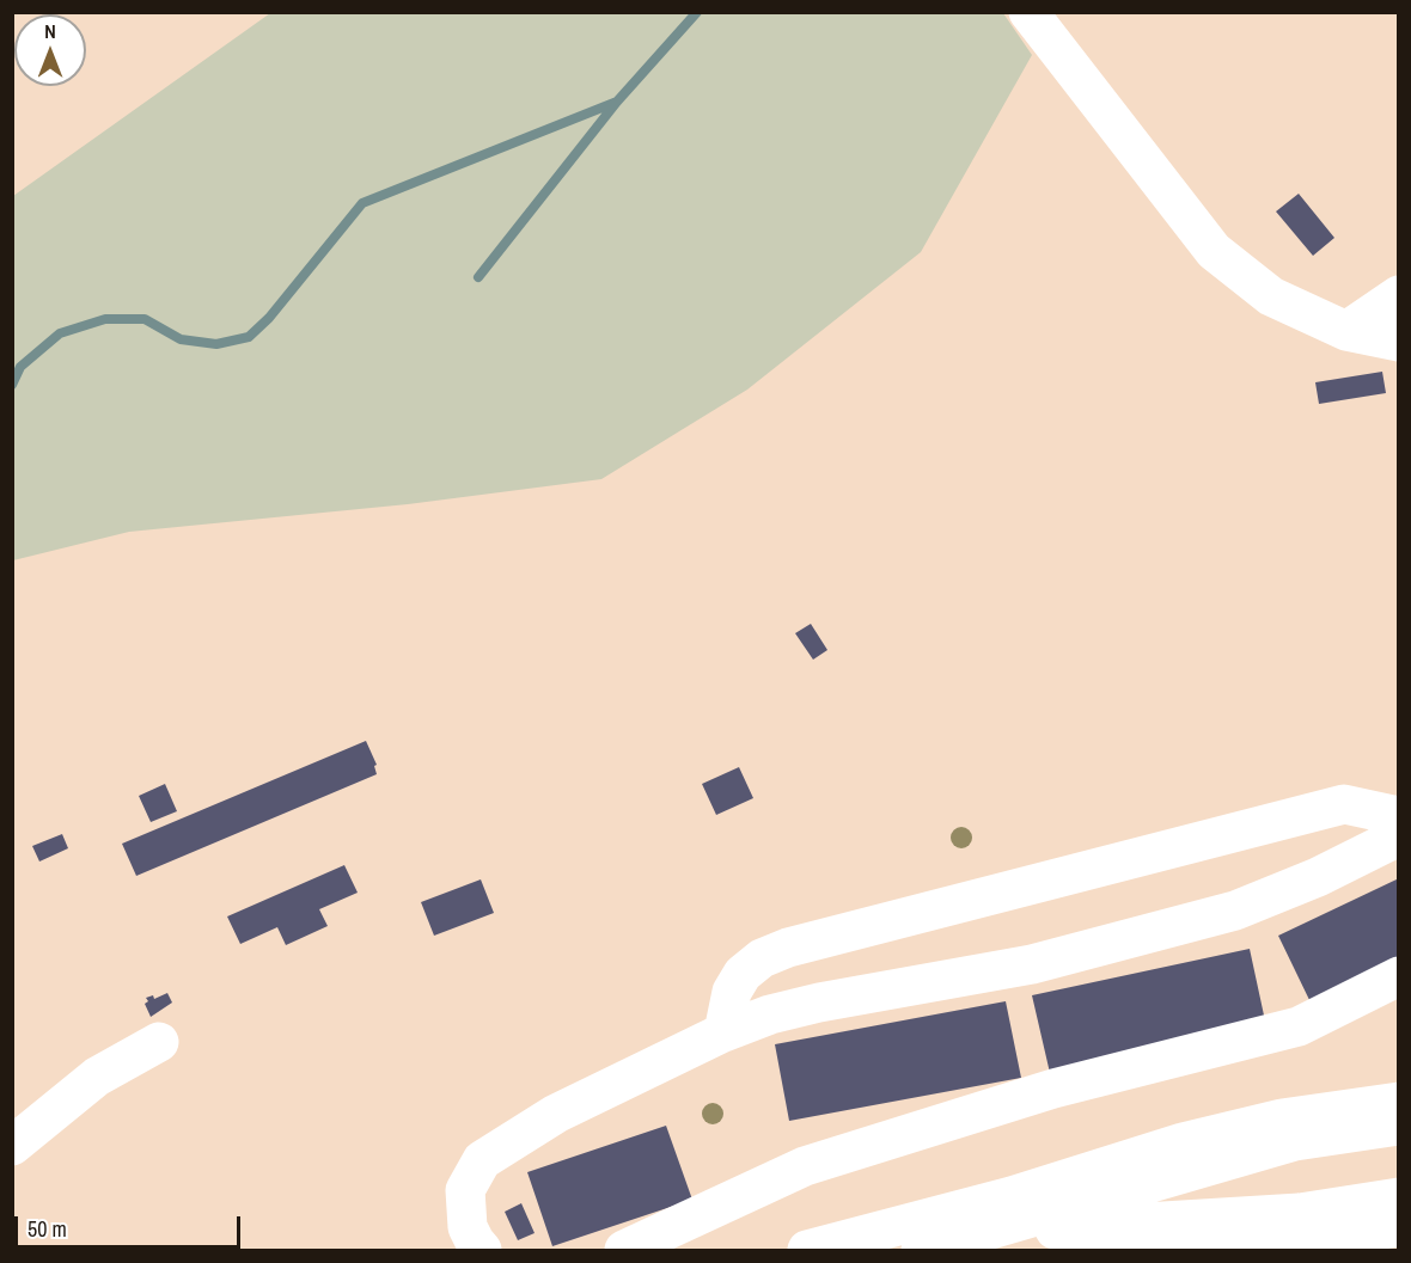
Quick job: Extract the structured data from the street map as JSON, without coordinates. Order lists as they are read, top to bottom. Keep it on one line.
{"scale_bar":"50 m","north":"top"}
